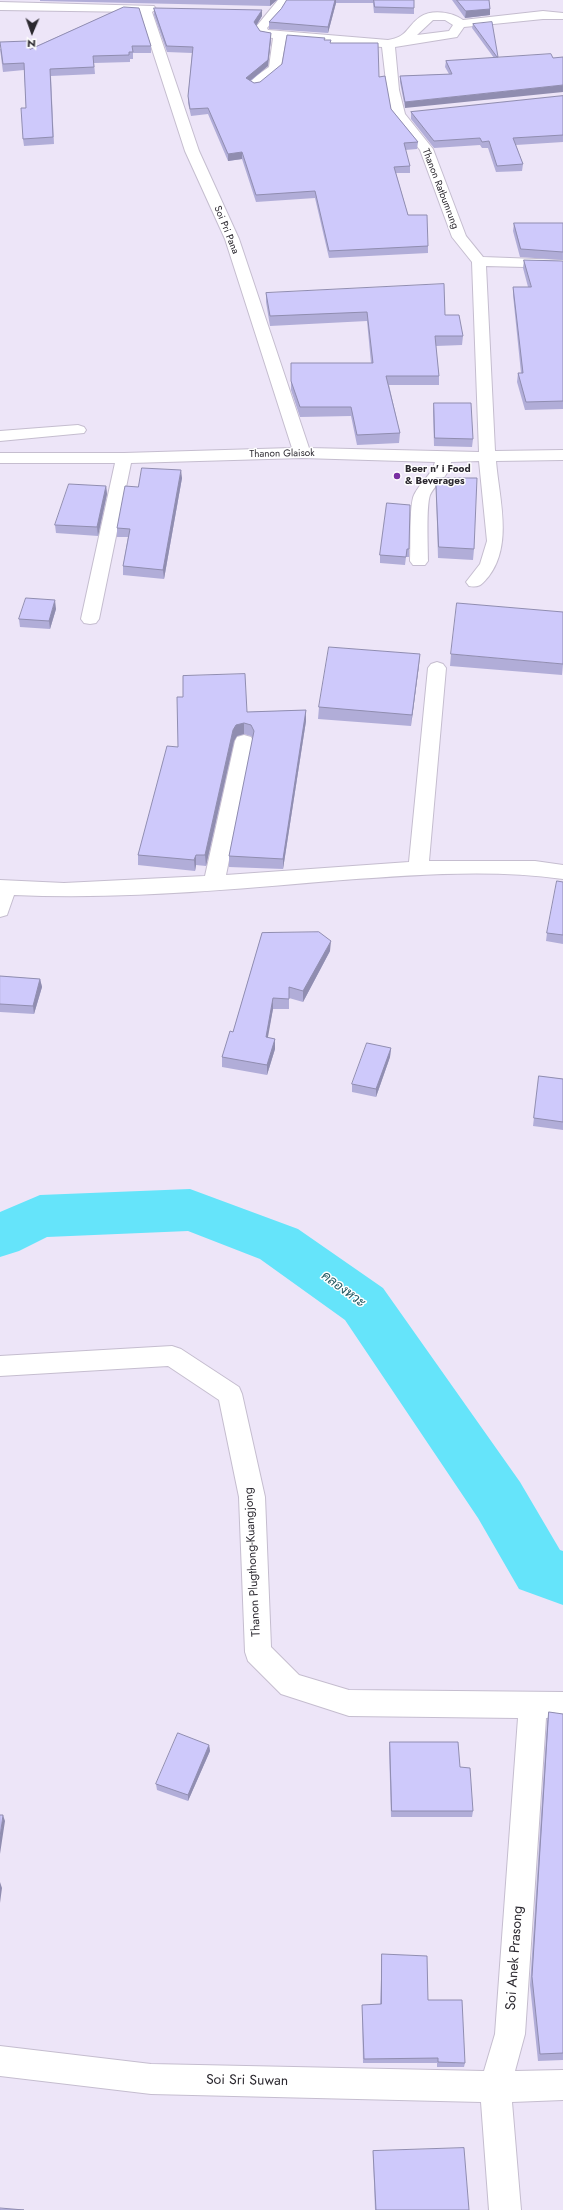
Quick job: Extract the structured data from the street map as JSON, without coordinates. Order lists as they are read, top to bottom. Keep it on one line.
{"streets":{"street":["Thanon Ratbumrung","Soi Pri Pana","Thanon Glaisok","Thanon Plugthong-Kuangjong","Soi Anek Prasong","Soi Sri Suwan"]},"crossings":[["Soi Pri Pana","Thanon Glaisok"],["Thanon Plugthong-Kuangjong","Soi Anek Prasong"],["Soi Anek Prasong","Soi Sri Suwan"]],"water":["คลองหวะ"],"places":["Beer n' i Food & Beverages"],"north":"bottom"}
